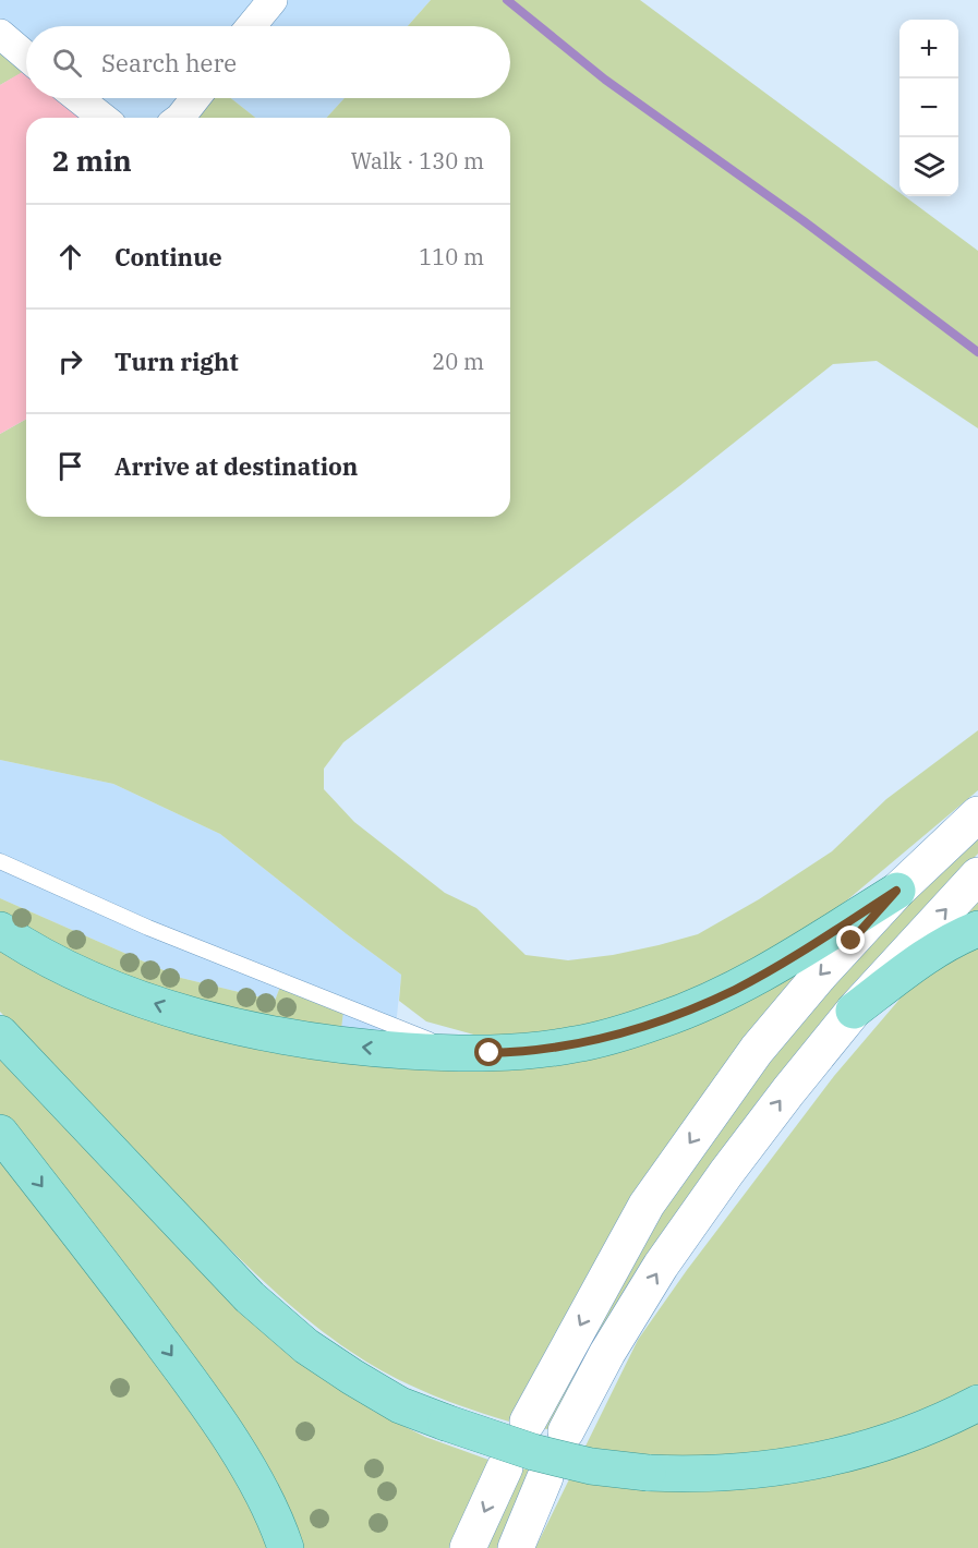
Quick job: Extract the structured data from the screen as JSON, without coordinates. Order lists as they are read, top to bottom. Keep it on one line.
{"page":{"map_buttons":["+","−"],"search":"Search here","heading":["2 min","Walk · 130 m"],"list":[["Continue","110 m"],["Turn right","20 m"],"Arrive at destination"]}}
